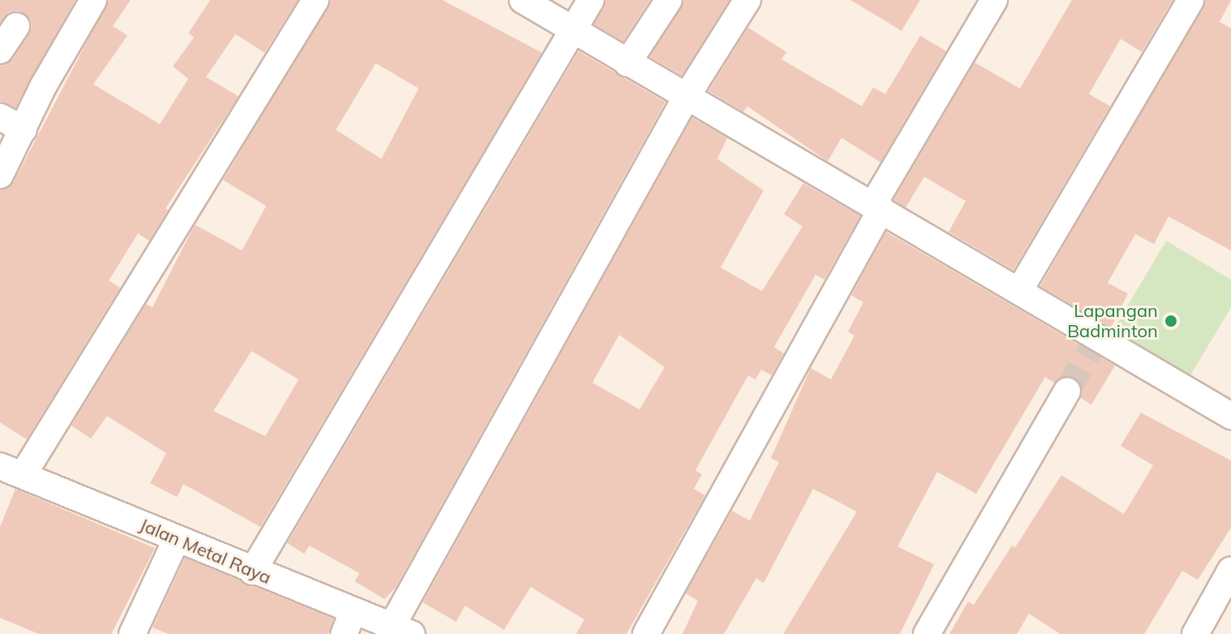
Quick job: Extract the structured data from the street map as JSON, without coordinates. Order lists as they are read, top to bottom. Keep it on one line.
{"streets":{"street":["Jalan Metal Raya"]},"places":["Lapangan Badminton"]}
